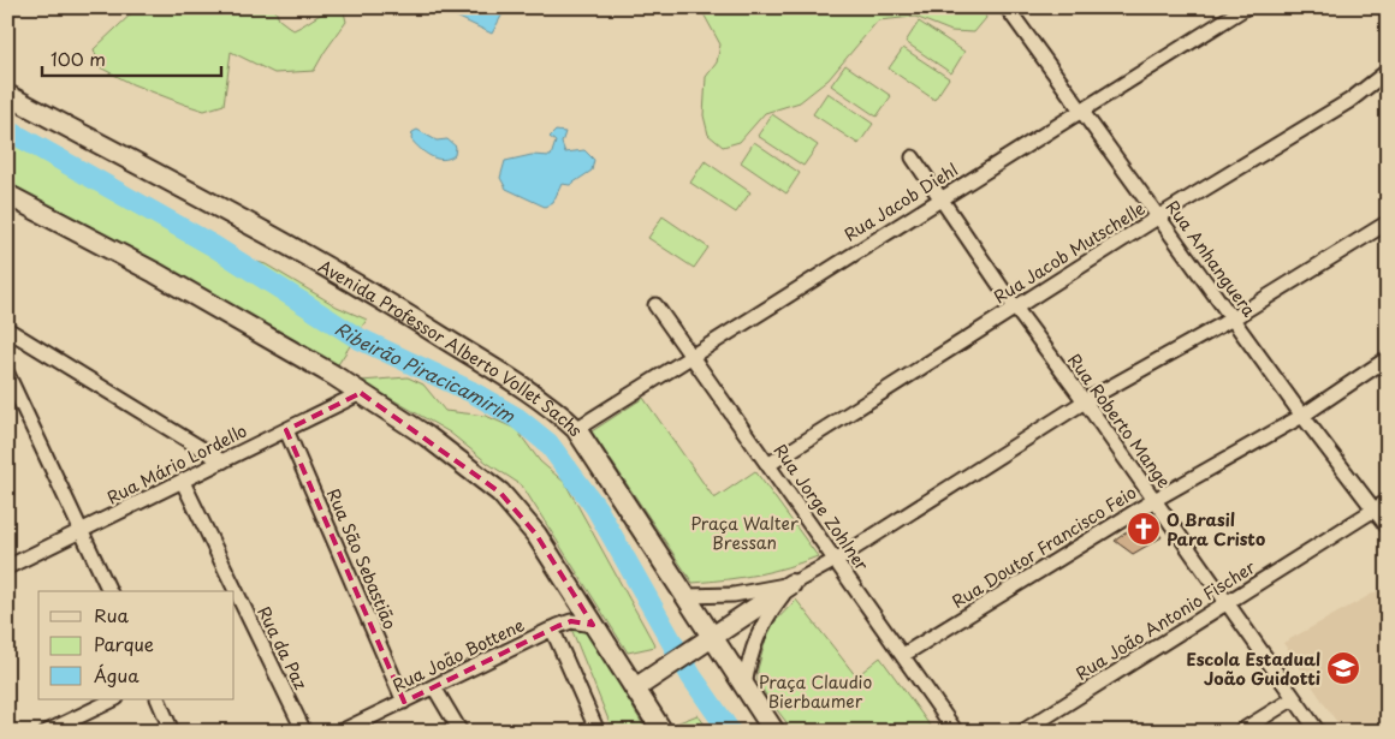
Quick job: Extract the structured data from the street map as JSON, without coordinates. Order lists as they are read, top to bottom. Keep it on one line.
{"streets":{"main road":["Avenida Professor Alberto Vollet Sachs"],"street":["Rua Jacob Diehl","Rua Jacob Mutschelle","Rua Anhanguera","Rua Roberto Mange","Rua Mário Lordello","Rua Jorge Zohlner","Rua Doutor Francisco Feio","Rua São Sebastião","Rua João Antonio Fischer","Rua da Paz","Rua João Bottene"]},"crossings":[["Rua Jacob Diehl","Rua Anhanguera"],["Rua Jacob Diehl","Avenida Professor Alberto Vollet Sachs"],["Rua Jacob Diehl","Rua Roberto Mange"],["Rua Jacob Diehl","Rua Jorge Zohlner"],["Rua Jacob Mutschelle","Rua Anhanguera"],["Rua Jacob Mutschelle","Rua Roberto Mange"],["Rua Jacob Mutschelle","Rua Jorge Zohlner"],["Rua Anhanguera","Rua Doutor Francisco Feio"],["Rua Anhanguera","Rua João Antonio Fischer"],["Rua Roberto Mange","Rua Doutor Francisco Feio"],["Rua Roberto Mange","Rua João Antonio Fischer"],["Rua Mário Lordello","Rua São Sebastião"],["Rua Mário Lordello","Rua da Paz"],["Rua Jorge Zohlner","Rua Doutor Francisco Feio"],["Rua São Sebastião","Rua João Bottene"]],"water":["Ribeirão Piracicamirim"],"parks":["Praça Walter Bressan","Praça Claudio Bierbaumer"],"places":{"church":["O Brasil Para Cristo"],"school or university":["Escola Estadual João Guidotti"]},"legend":["Rua","Parque","Água"],"scale_bar":"100 m"}
